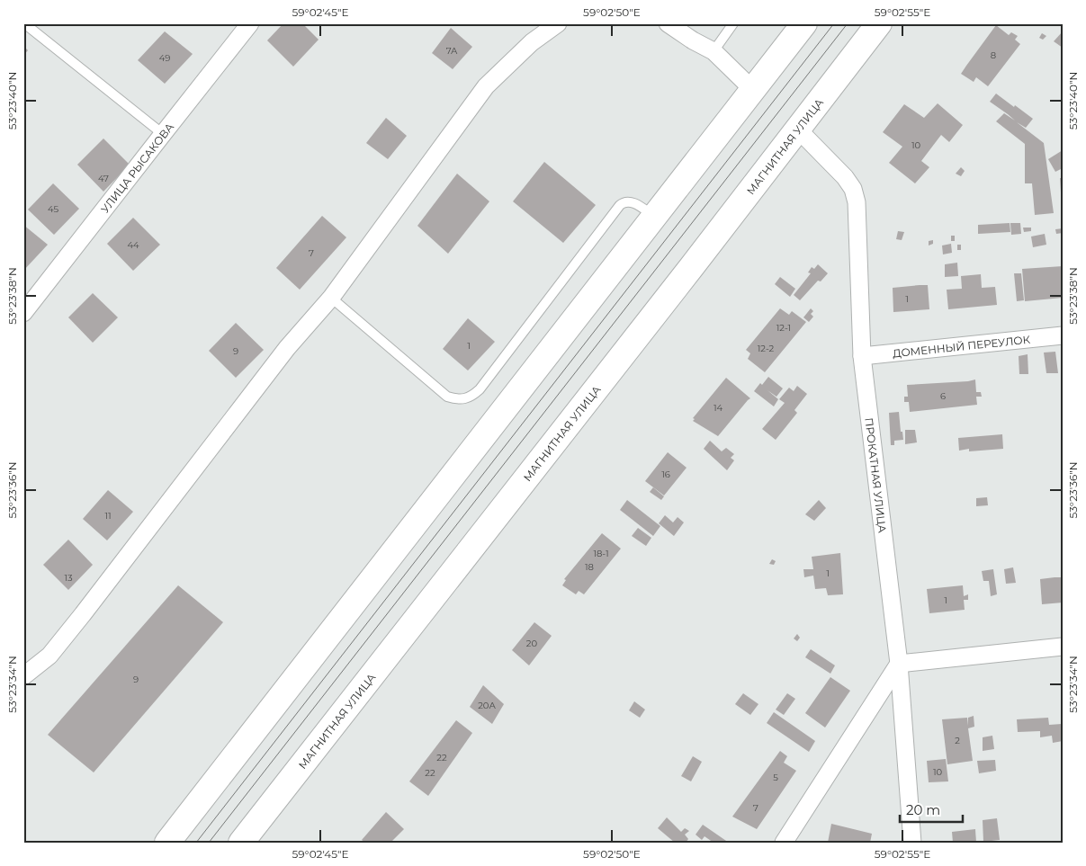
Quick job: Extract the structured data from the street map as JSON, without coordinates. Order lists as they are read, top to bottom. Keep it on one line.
{"streets":{"main road":["МАГНИТНАЯ УЛИЦА"],"street":["УЛИЦА РЫСАКОВА","ДОМЕННЫЙ ПЕРЕУЛОК","ПРОКАТНАЯ УЛИЦА"]},"crossings":[["МАГНИТНАЯ УЛИЦА","ПРОКАТНАЯ УЛИЦА"],["ДОМЕННЫЙ ПЕРЕУЛОК","ПРОКАТНАЯ УЛИЦА"]],"house_numbers":["7А","8","49","10","47","45","44","7","1","12-1","1","12-2","9","6","14","16","11","18-1","18","1","13","1","20","9","20А","2","22","10","22","5","7"],"scale_bar":"20 m","coordinates":["59°02'45\"E","59°02'50\"E","59°02'55\"E","53°23'40\"N","53°23'38\"N","53°23'36\"N","53°23'34\"N"]}
